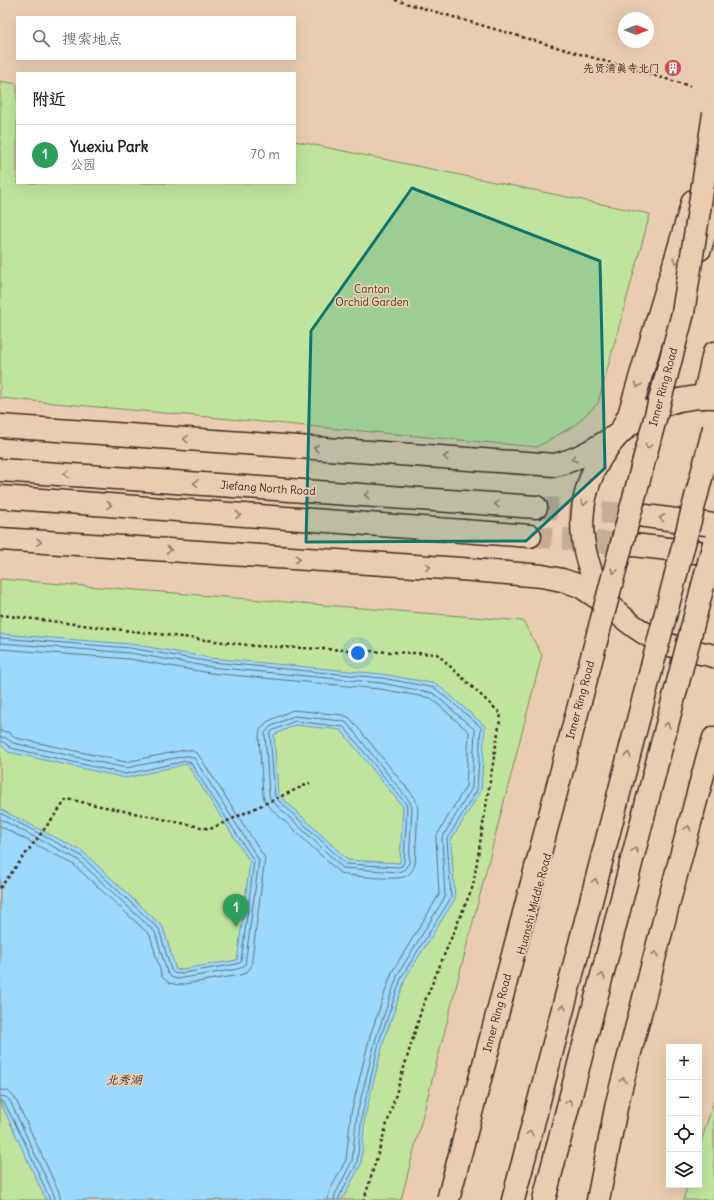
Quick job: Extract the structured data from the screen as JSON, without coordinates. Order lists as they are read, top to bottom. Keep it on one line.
{"streets":{"main road":["Inner Ring Road","Jiefang North Road","Huanshi Middle Road"]},"water":["北秀湖"],"parks":["Canton Orchid Garden"],"places":{"building":["先贤清真寺北门"]},"north":"right","page":{"search":"搜索地点","heading":"附近","list":[{"mark":"1","name":"Yuexiu Park","note":"公园","value":"70 m"}],"pins":"1","map_buttons":["+","−"]}}
